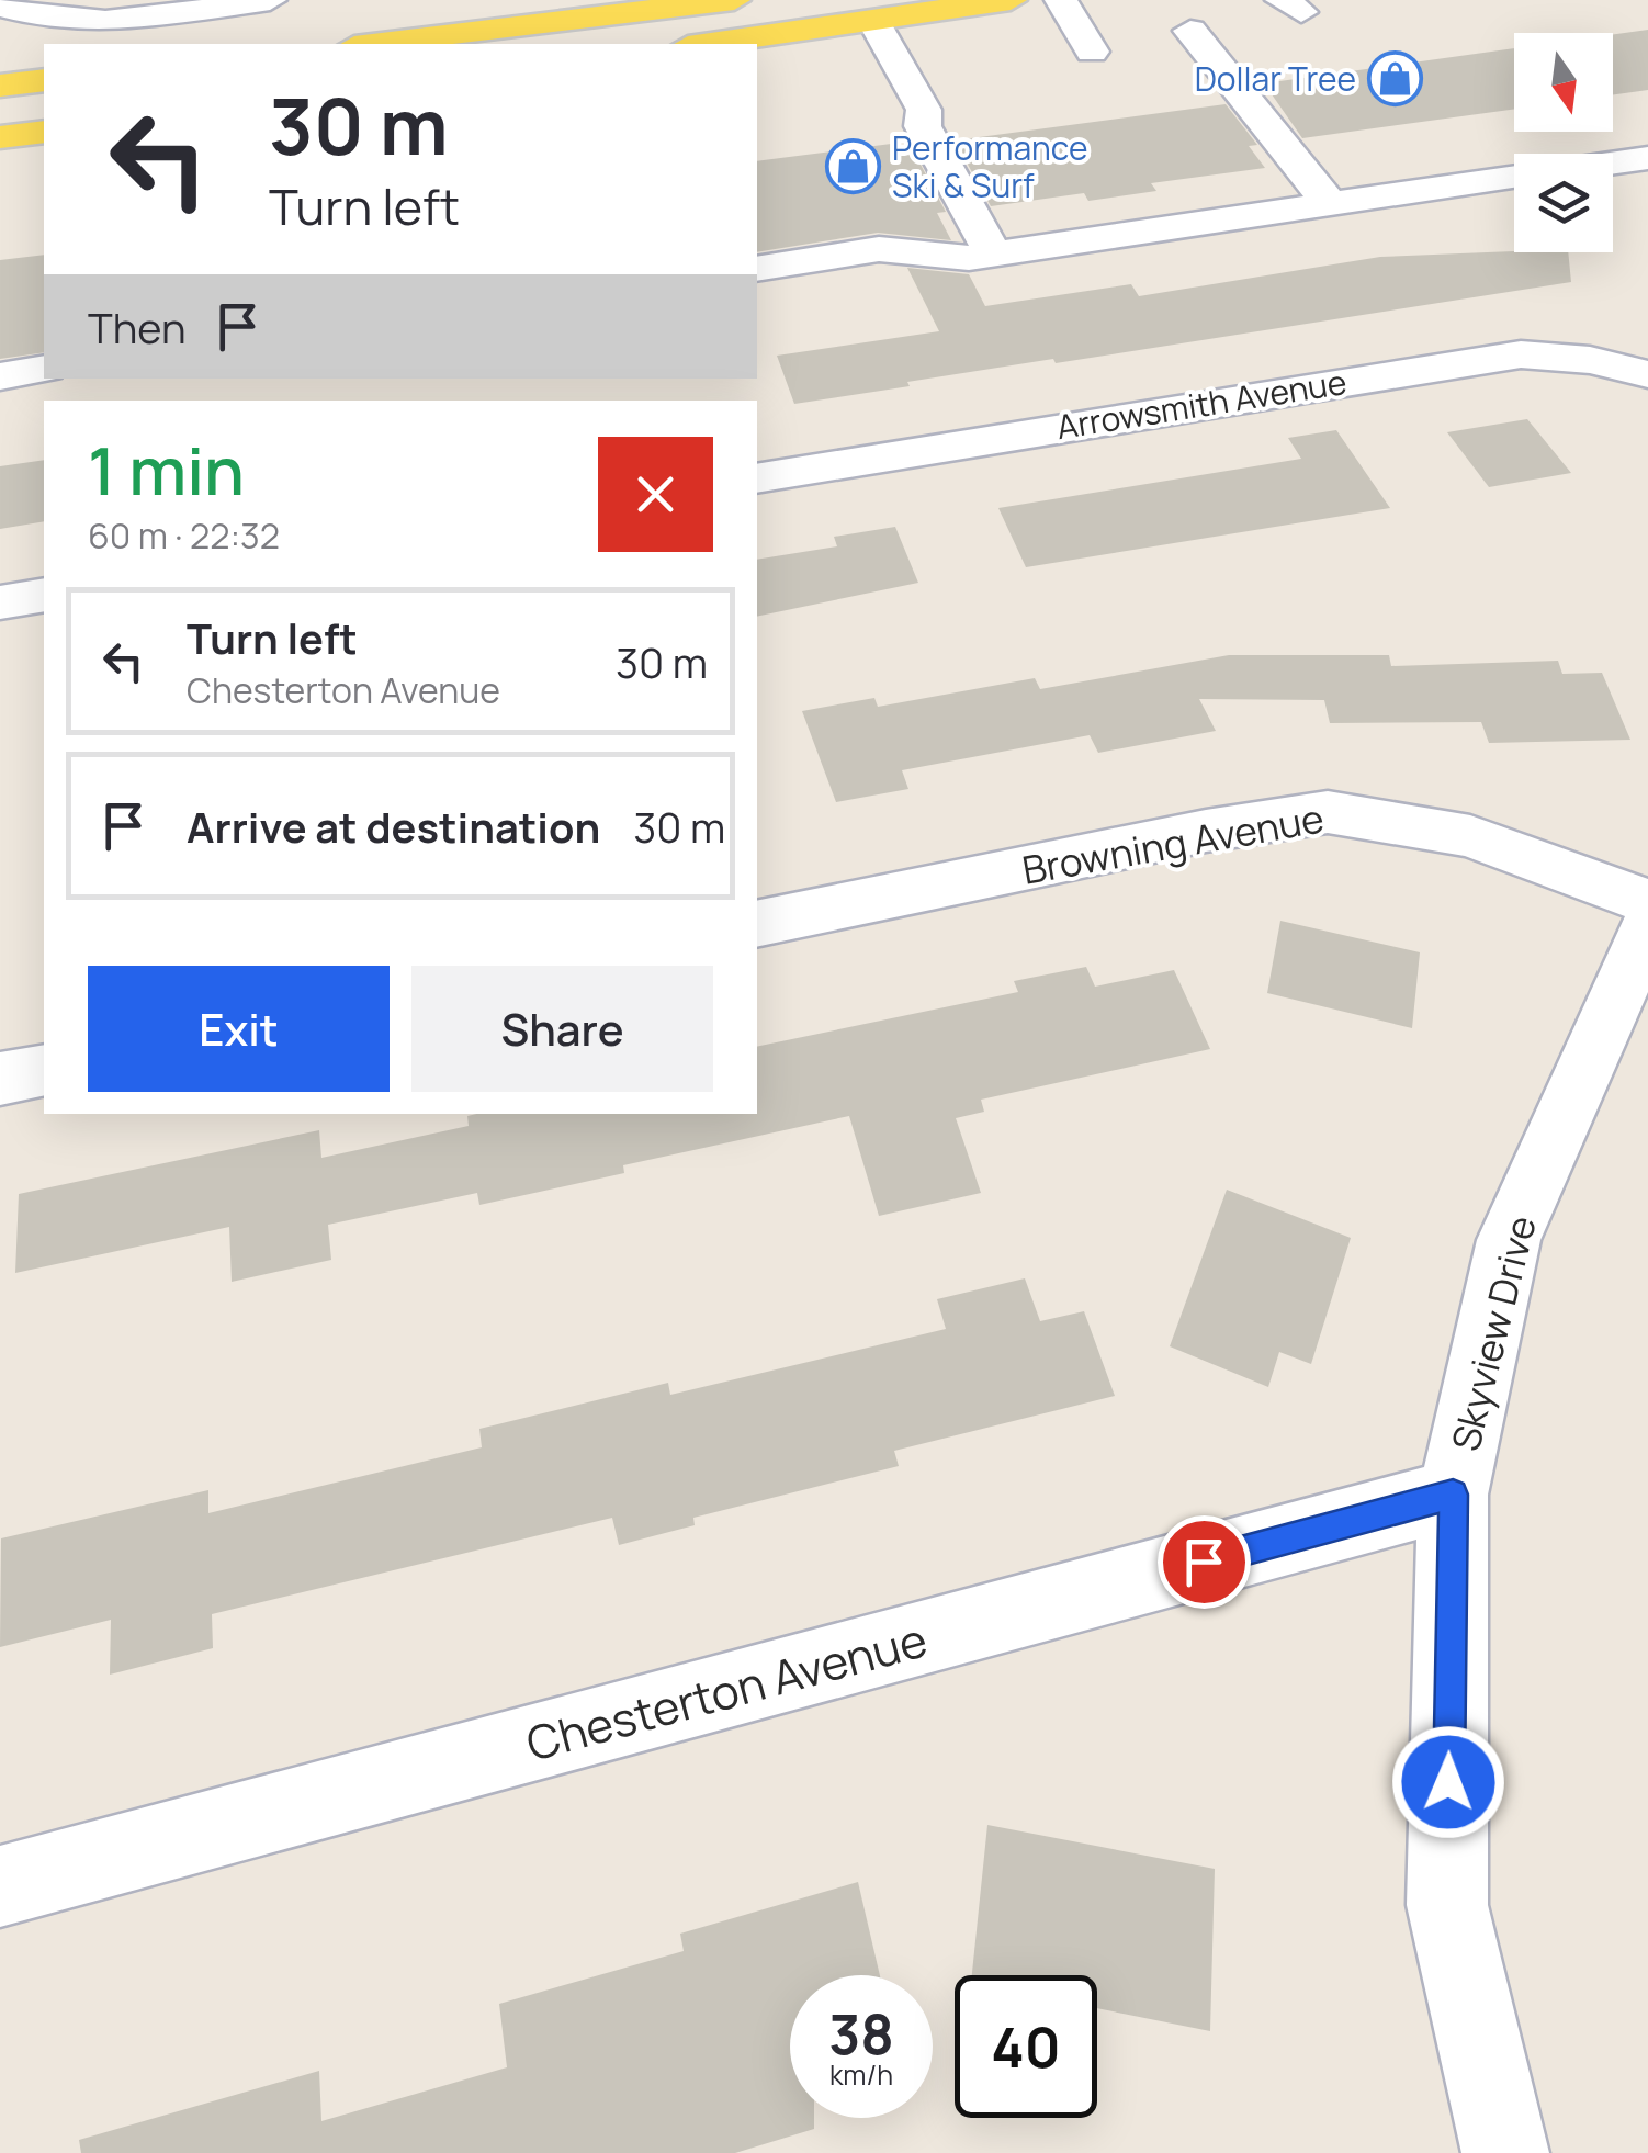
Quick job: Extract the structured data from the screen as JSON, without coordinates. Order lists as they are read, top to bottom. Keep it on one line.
{"streets":{"street":["Arrowsmith Avenue","Browning Avenue","Skyview Drive","Chesterton Avenue"]},"crossings":[["Skyview Drive","Chesterton Avenue"]],"places":{"shop":["Dollar Tree","Performance Ski & Surf"]},"north":"bottom","page":{"turn":["30 m","Turn left"],"then":"Then","heading":["1 min","60 m · 22:32"],"list":[{"name":"Turn left","note":"Chesterton Avenue","value":"30 m"},{"name":"Arrive at destination","value":"30 m"}],"buttons":["Exit","Share"],"speed":"38 km/h","limit":"40"}}
